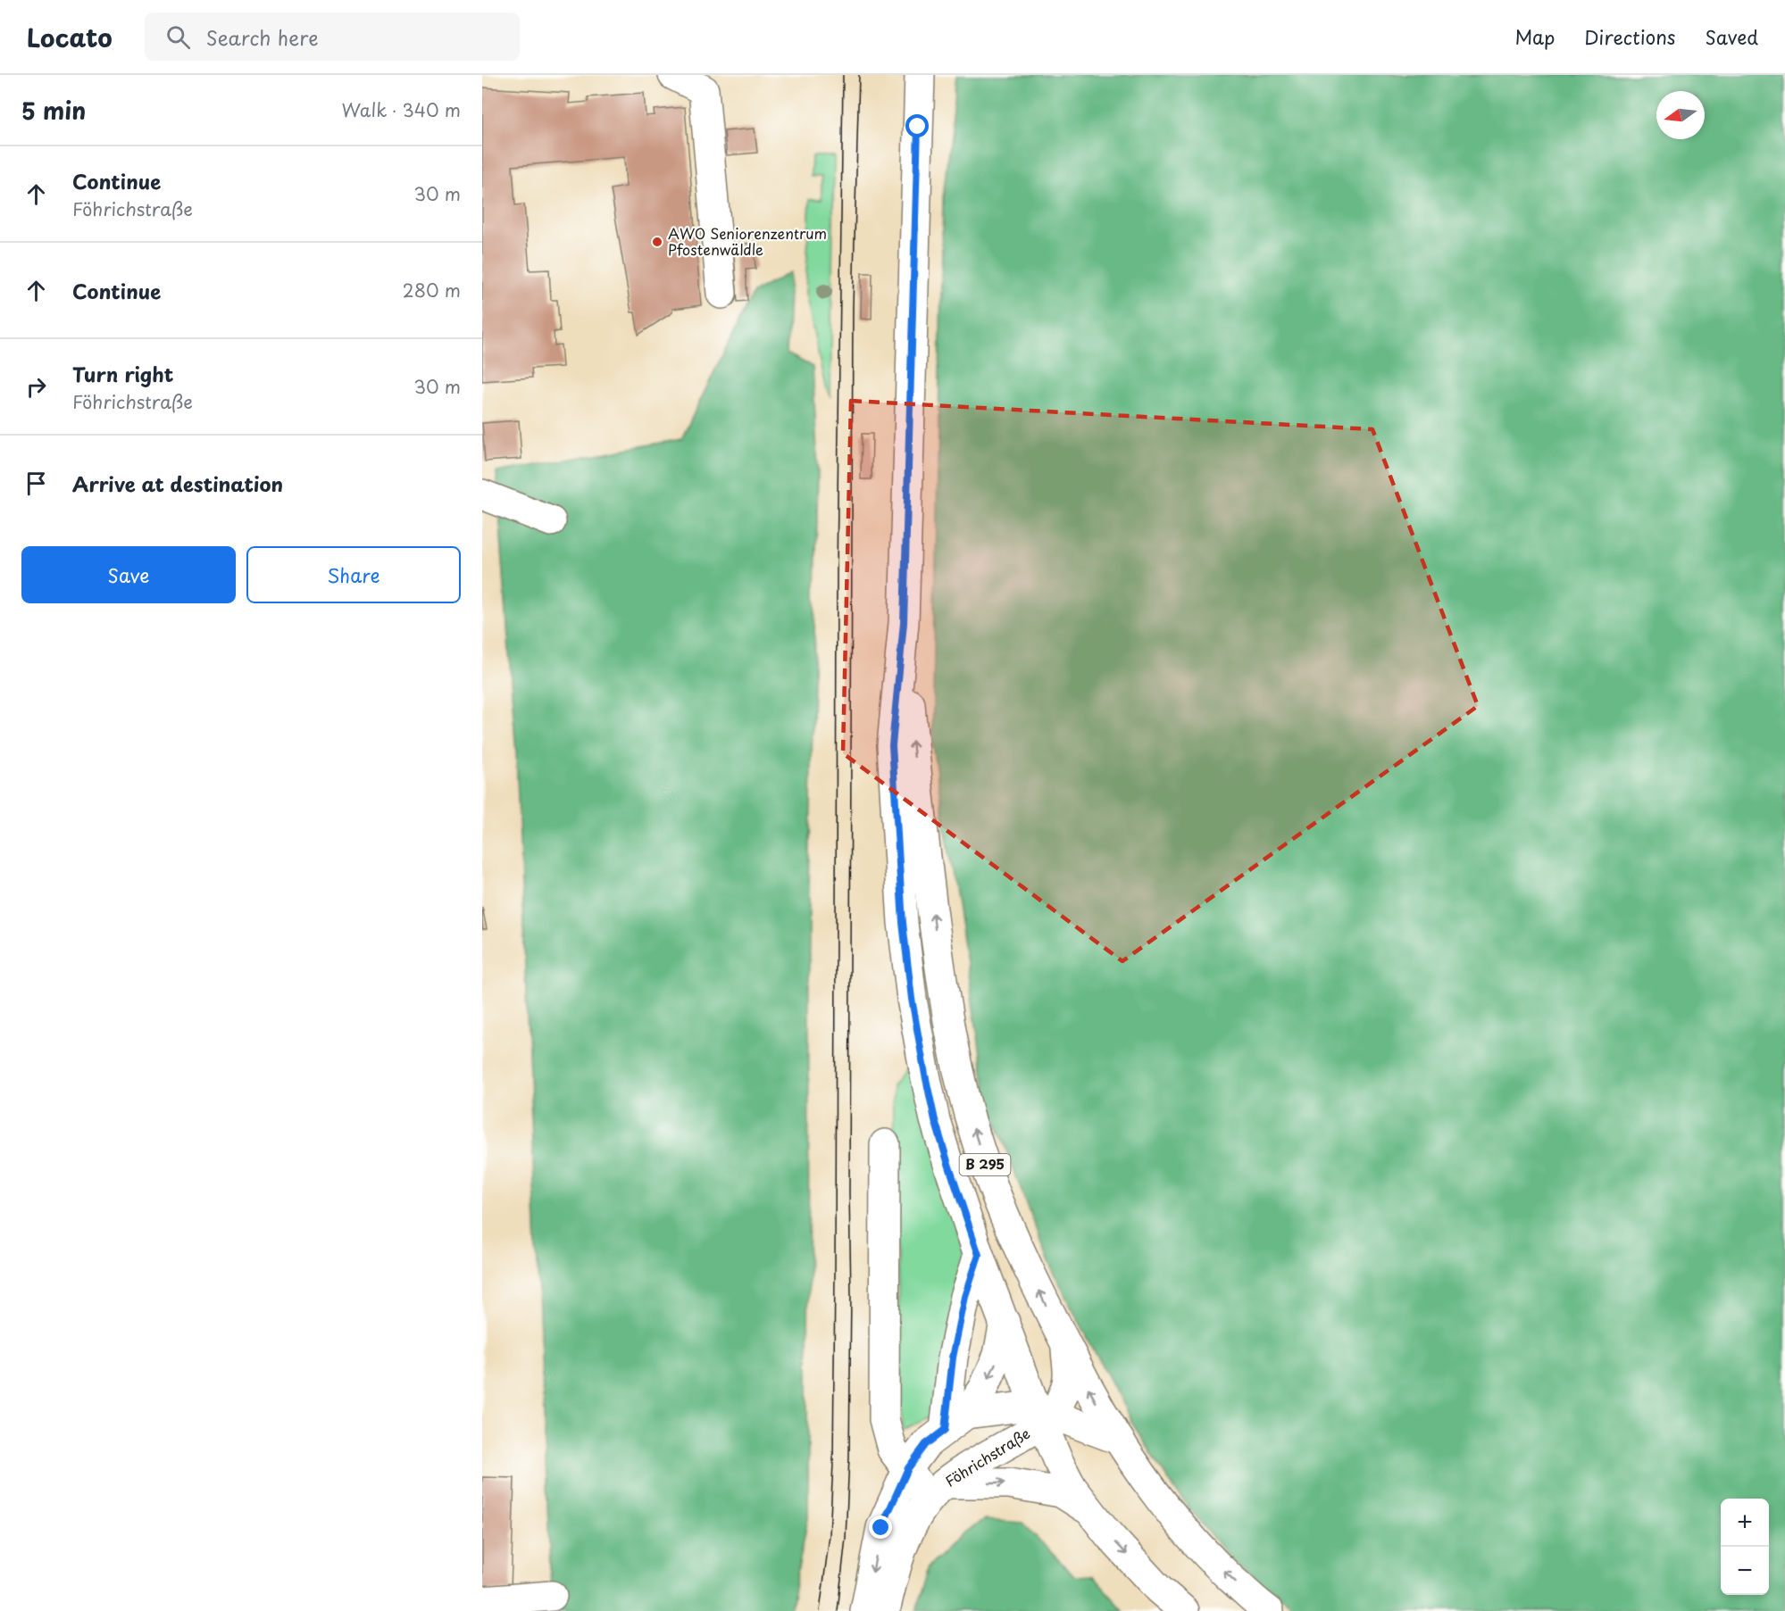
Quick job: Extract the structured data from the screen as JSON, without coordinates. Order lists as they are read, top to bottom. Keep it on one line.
{"streets":{"main road":["B 295","Föhrichstraße"]},"crossings":[["B 295","Föhrichstraße"]],"places":["AWO Seniorenzentrum Pfostenwäldle"],"north":"left","page":{"header":"Locato","search":"Search here","nav":["Map","Directions","Saved"],"heading":["5 min","Walk · 340 m"],"list":[["Continue","Föhrichstraße","30 m"],["Continue","280 m"],["Turn right","Föhrichstraße","30 m"],"Arrive at destination"],"buttons":["Save","Share"],"map_buttons":["+","−"]}}
